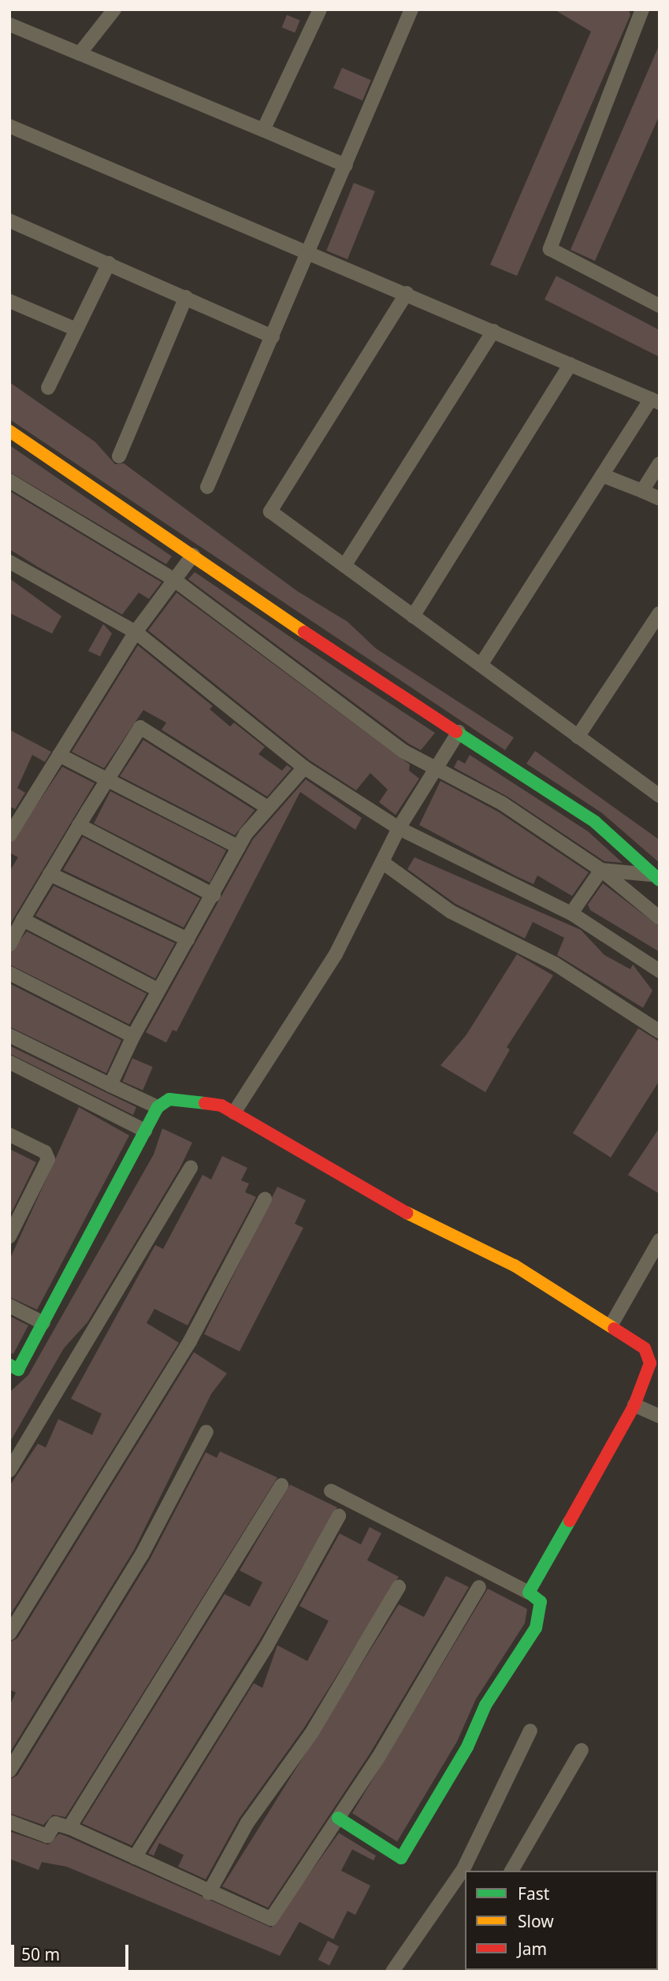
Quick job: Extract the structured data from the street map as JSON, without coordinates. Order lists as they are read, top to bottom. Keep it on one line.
{"legend":["Fast","Slow","Jam"],"scale_bar":"50 m"}
